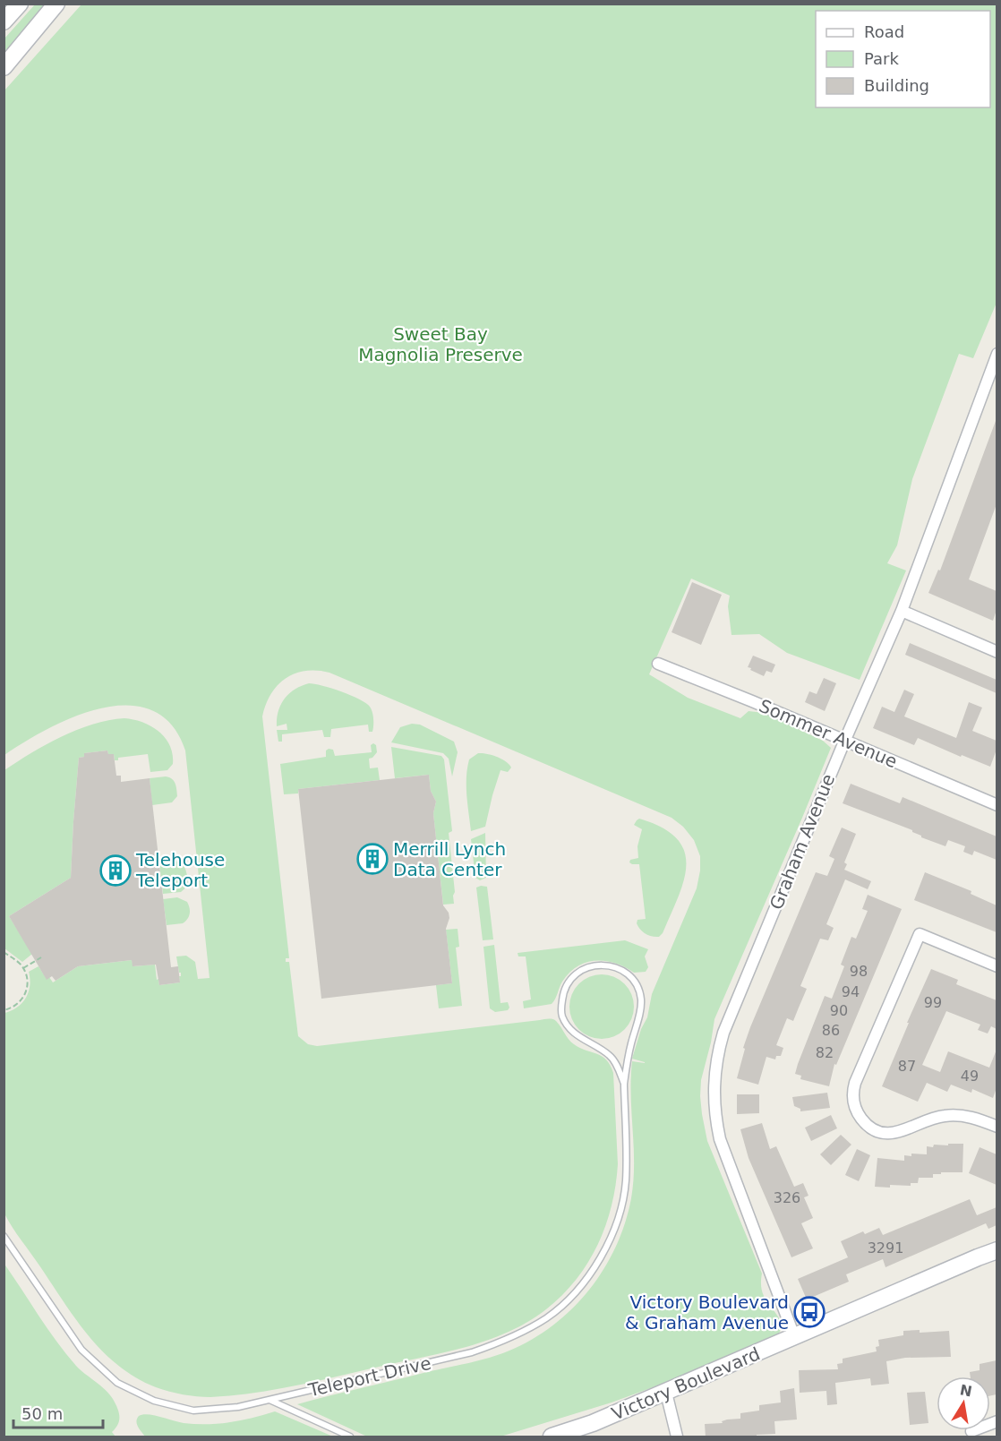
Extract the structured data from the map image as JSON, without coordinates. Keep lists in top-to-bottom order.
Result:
{
  "streets": {
    "main road": ["Victory Boulevard"],
    "street": ["Sommer Avenue", "Graham Avenue"],
    "lane": ["Teleport Drive"]
  },
  "crossings": [
    ["Sommer Avenue", "Graham Avenue"],
    ["Graham Avenue", "Victory Boulevard"]
  ],
  "parks": ["Sweet Bay Magnolia Preserve"],
  "places": {
    "building": ["Merrill Lynch Data Center", "Telehouse Teleport"],
    "bus stop": ["Victory Boulevard & Graham Avenue"]
  },
  "house_numbers": [
    "98",
    "94",
    "99",
    "90",
    "86",
    "82",
    "87",
    "49",
    "326",
    "3291"
  ],
  "legend": ["Road", "Park", "Building"],
  "scale_bar": "50 m",
  "north": "top"
}
